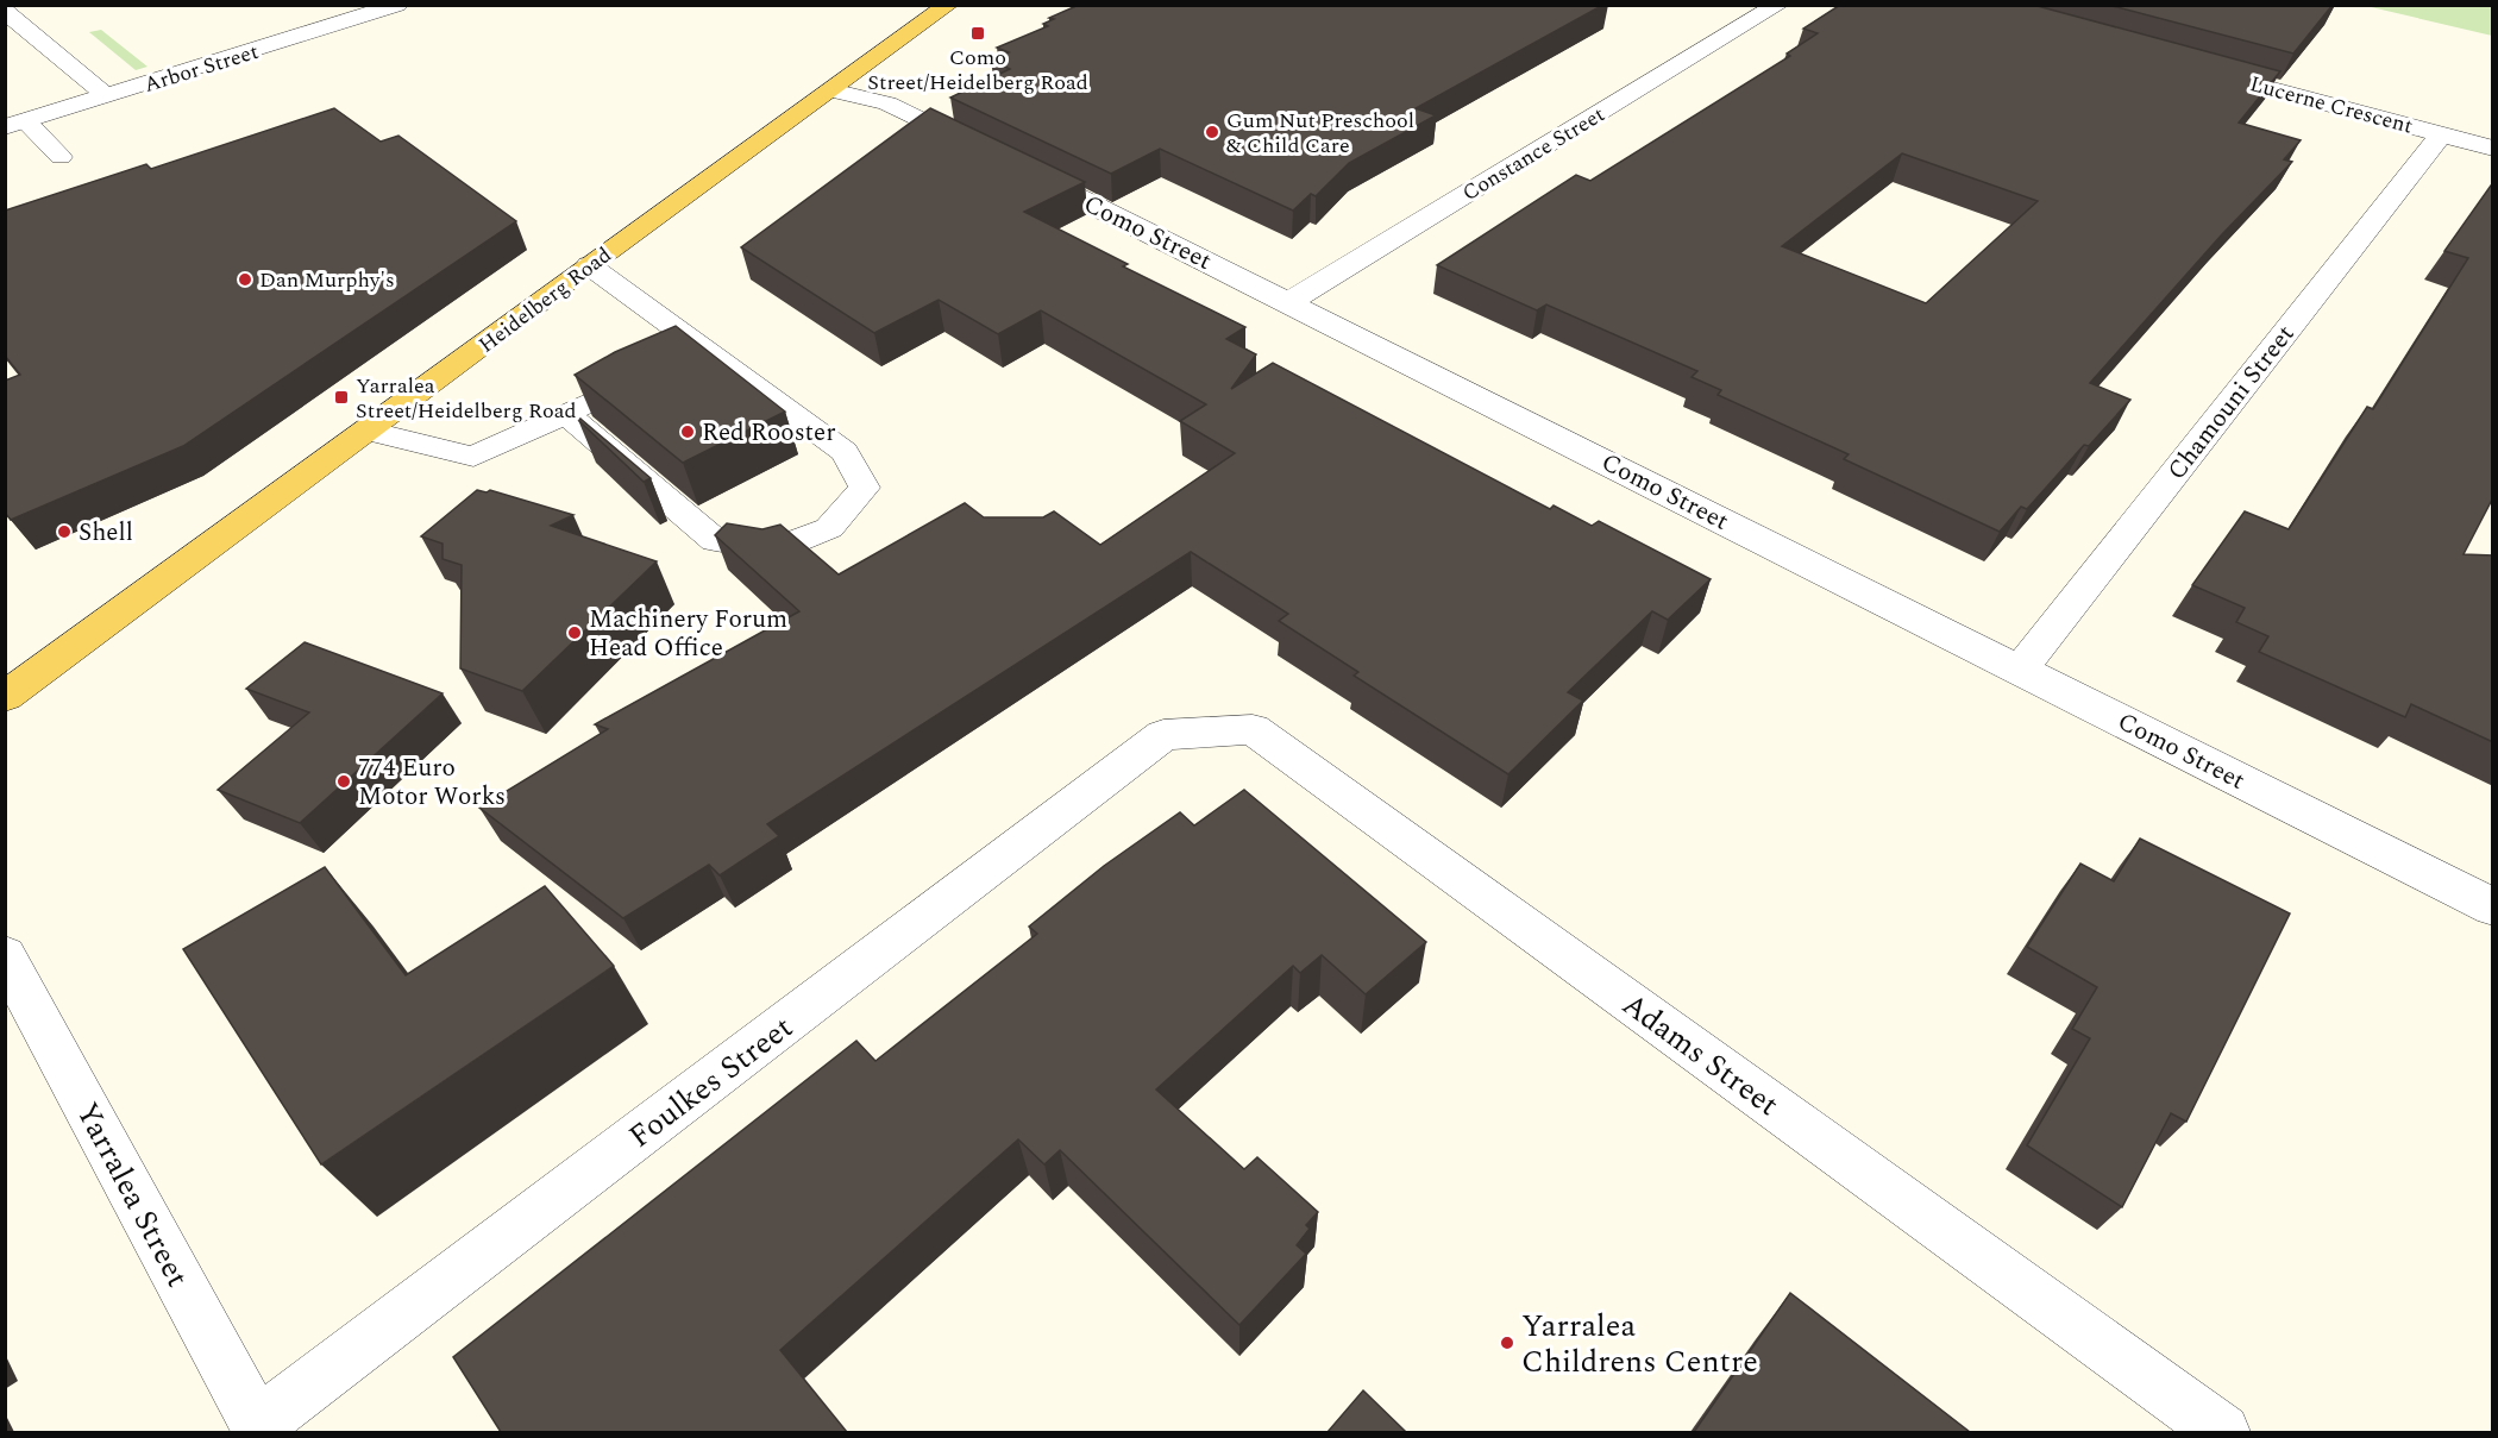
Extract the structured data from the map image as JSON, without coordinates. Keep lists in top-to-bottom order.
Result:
{
  "streets": {
    "main road": ["Heidelberg Road"],
    "street": [
      "Arbor Street",
      "Lucerne Crescent",
      "Constance Street",
      "Como Street",
      "Chamouni Street",
      "Adams Street",
      "Foulkes Street",
      "Yarralea Street"
    ]
  },
  "crossings": [
    ["Lucerne Crescent", "Chamouni Street"],
    ["Constance Street", "Como Street"],
    ["Como Street", "Heidelberg Road"],
    ["Como Street", "Chamouni Street"],
    ["Adams Street", "Foulkes Street"],
    ["Foulkes Street", "Yarralea Street"]
  ],
  "places": {
    "transit": ["Como Street/Heidelberg Road", "Yarralea Street/Heidelberg Road"],
    "other": [
      "Gum Nut Preschool & Child Care",
      "Dan Murphy's",
      "Red Rooster",
      "Shell",
      "Machinery Forum Head Office",
      "774 Euro Motor Works",
      "Yarralea Childrens Centre"
    ]
  }
}
